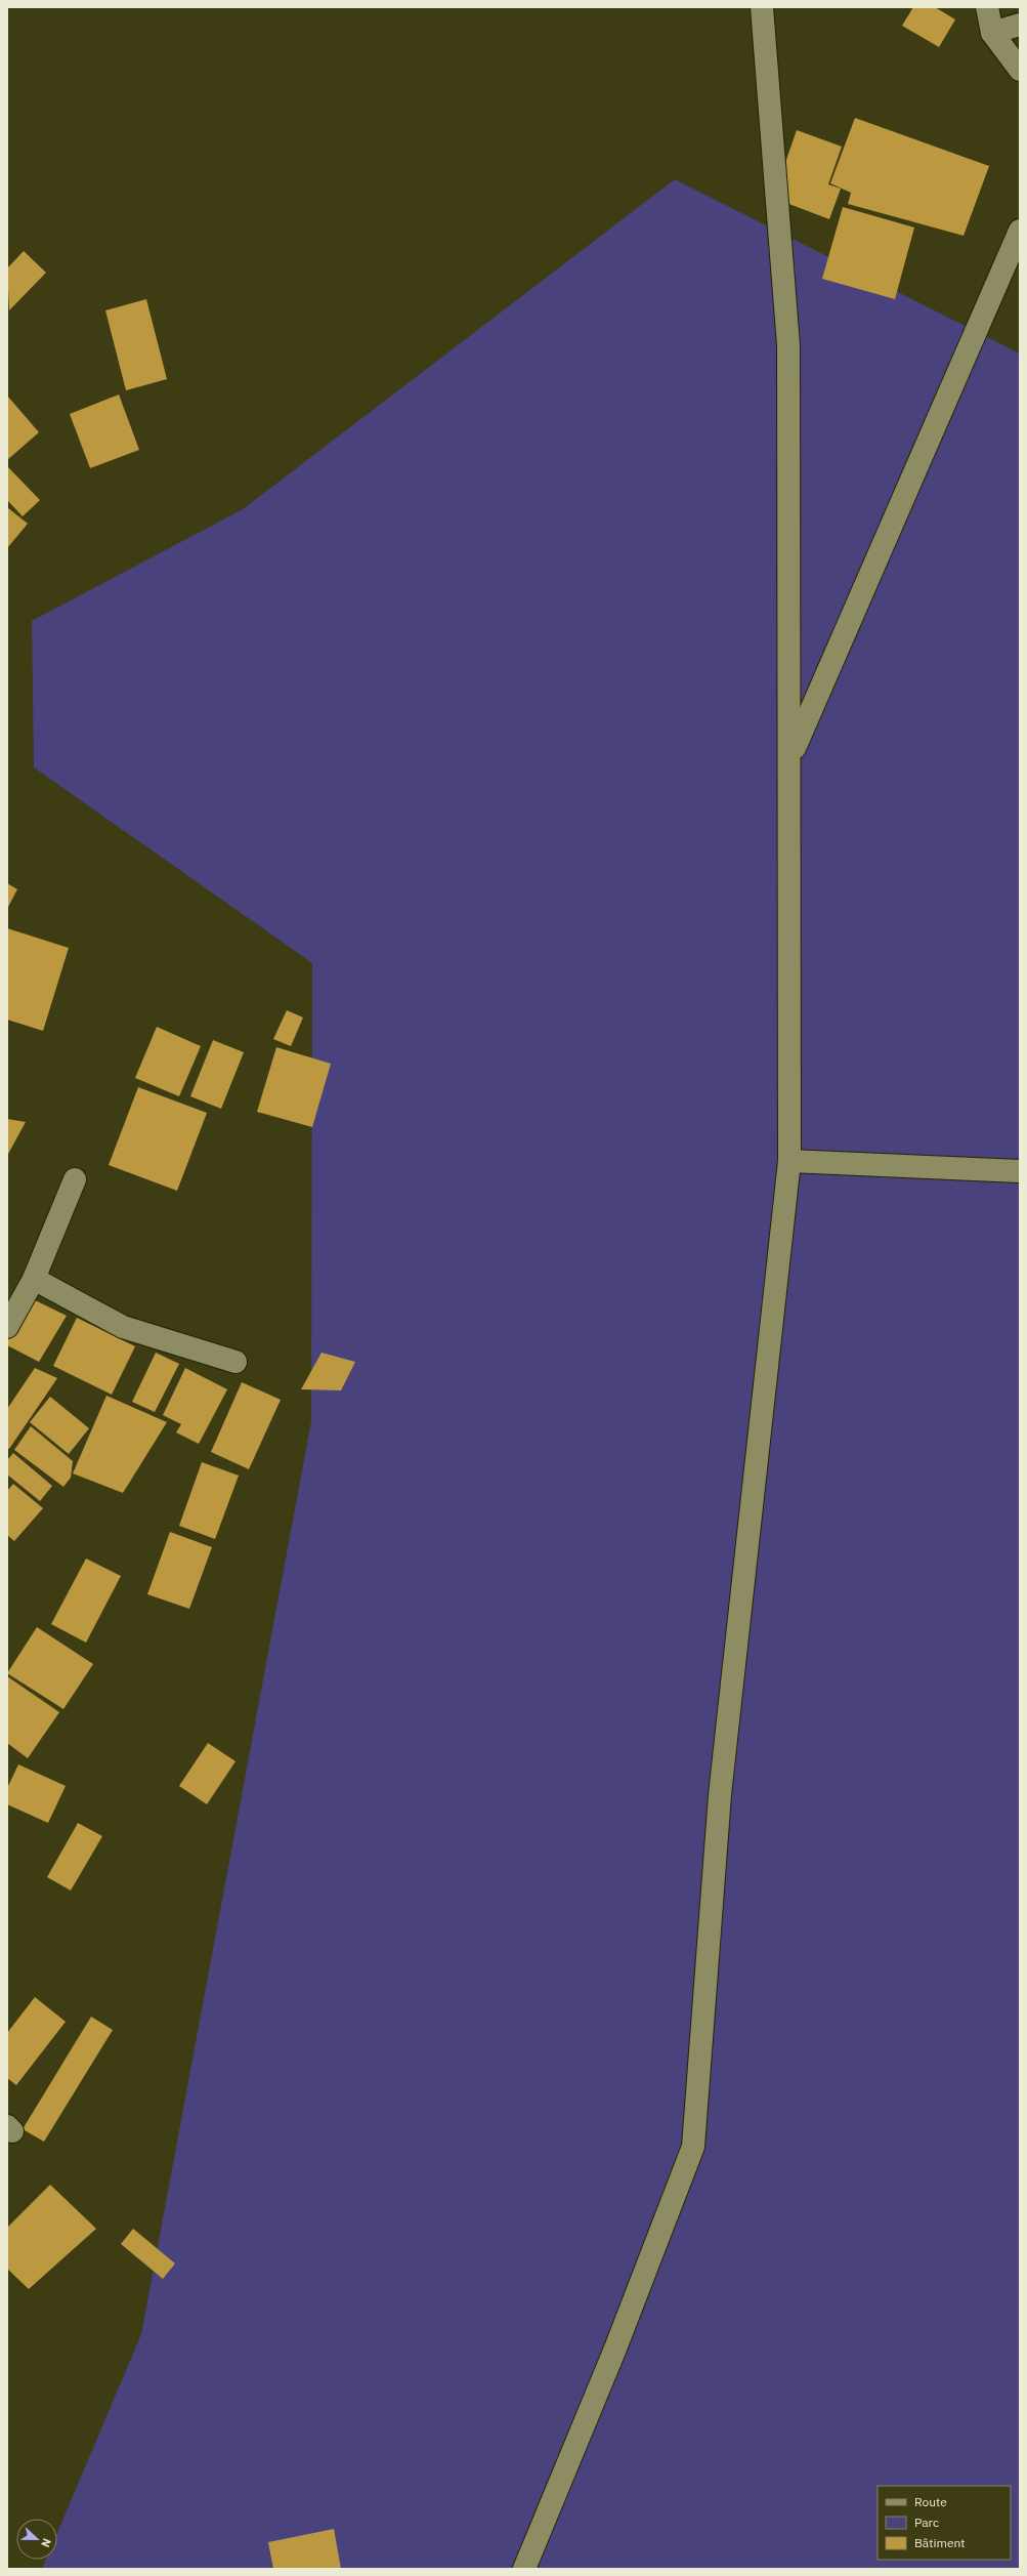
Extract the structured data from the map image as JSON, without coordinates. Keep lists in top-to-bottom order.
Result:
{
  "legend": ["Route", "Parc", "Bâtiment"],
  "north": "right"
}
